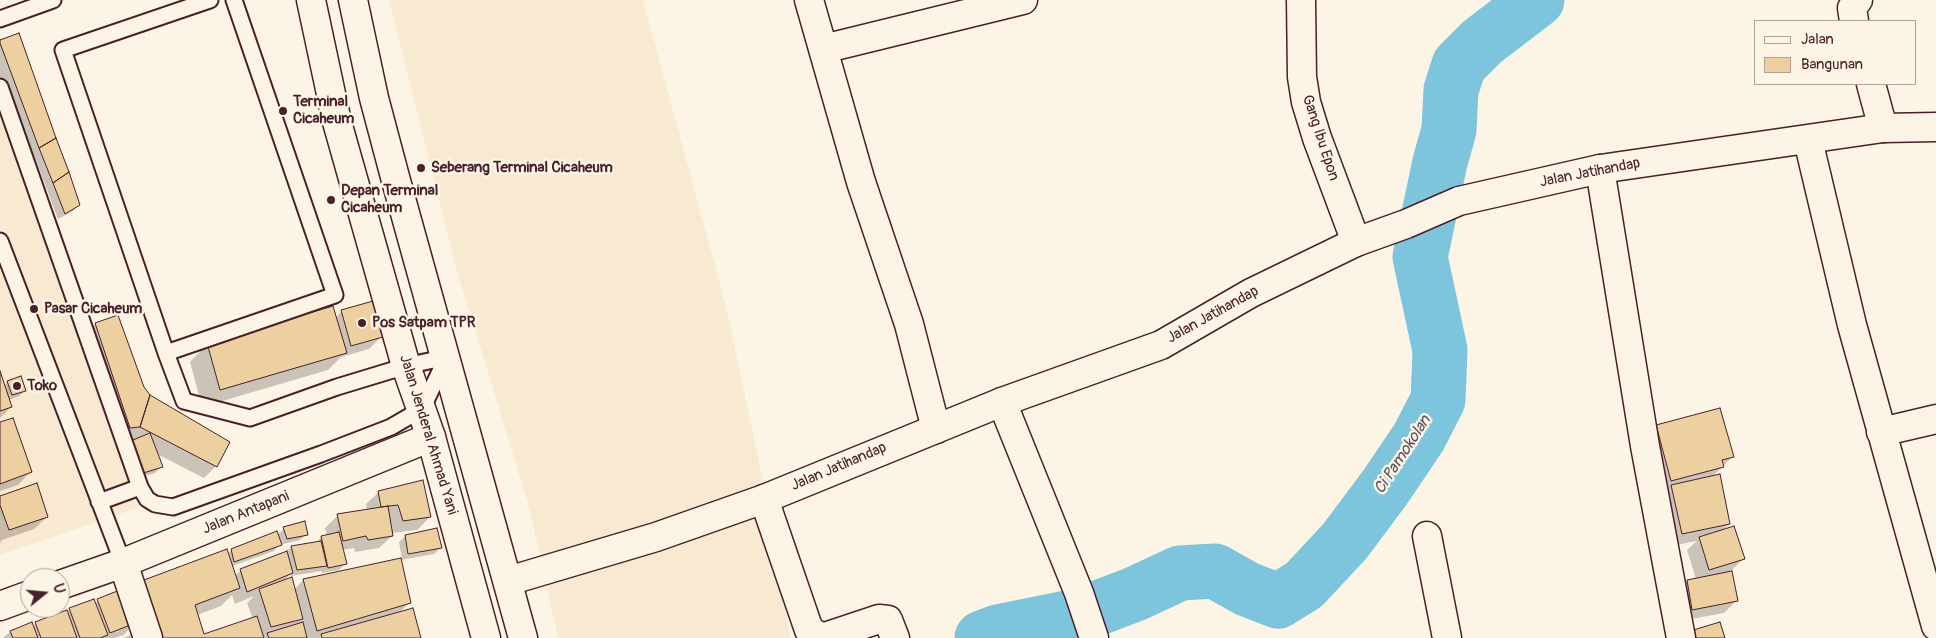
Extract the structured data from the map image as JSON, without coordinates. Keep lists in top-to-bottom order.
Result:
{
  "streets": {
    "main road": [
      "Gang Ibu Epon",
      "Jalan Jatihandap",
      "Jalan Jenderal Ahmad Yani",
      "Jalan Antapani"
    ]
  },
  "crossings": [
    ["Gang Ibu Epon", "Jalan Jatihandap"],
    ["Jalan Jenderal Ahmad Yani", "Jalan Antapani"]
  ],
  "water": ["Ci Pamokolan"],
  "places": [
    "Terminal Cicaheum",
    "Seberang Terminal Cicaheum",
    "Depan Terminal Cicaheum",
    "Pasar Cicaheum",
    "Pos Satpam TPR",
    "Toko"
  ],
  "legend": ["Jalan", "Bangunan"],
  "north": "right"
}
